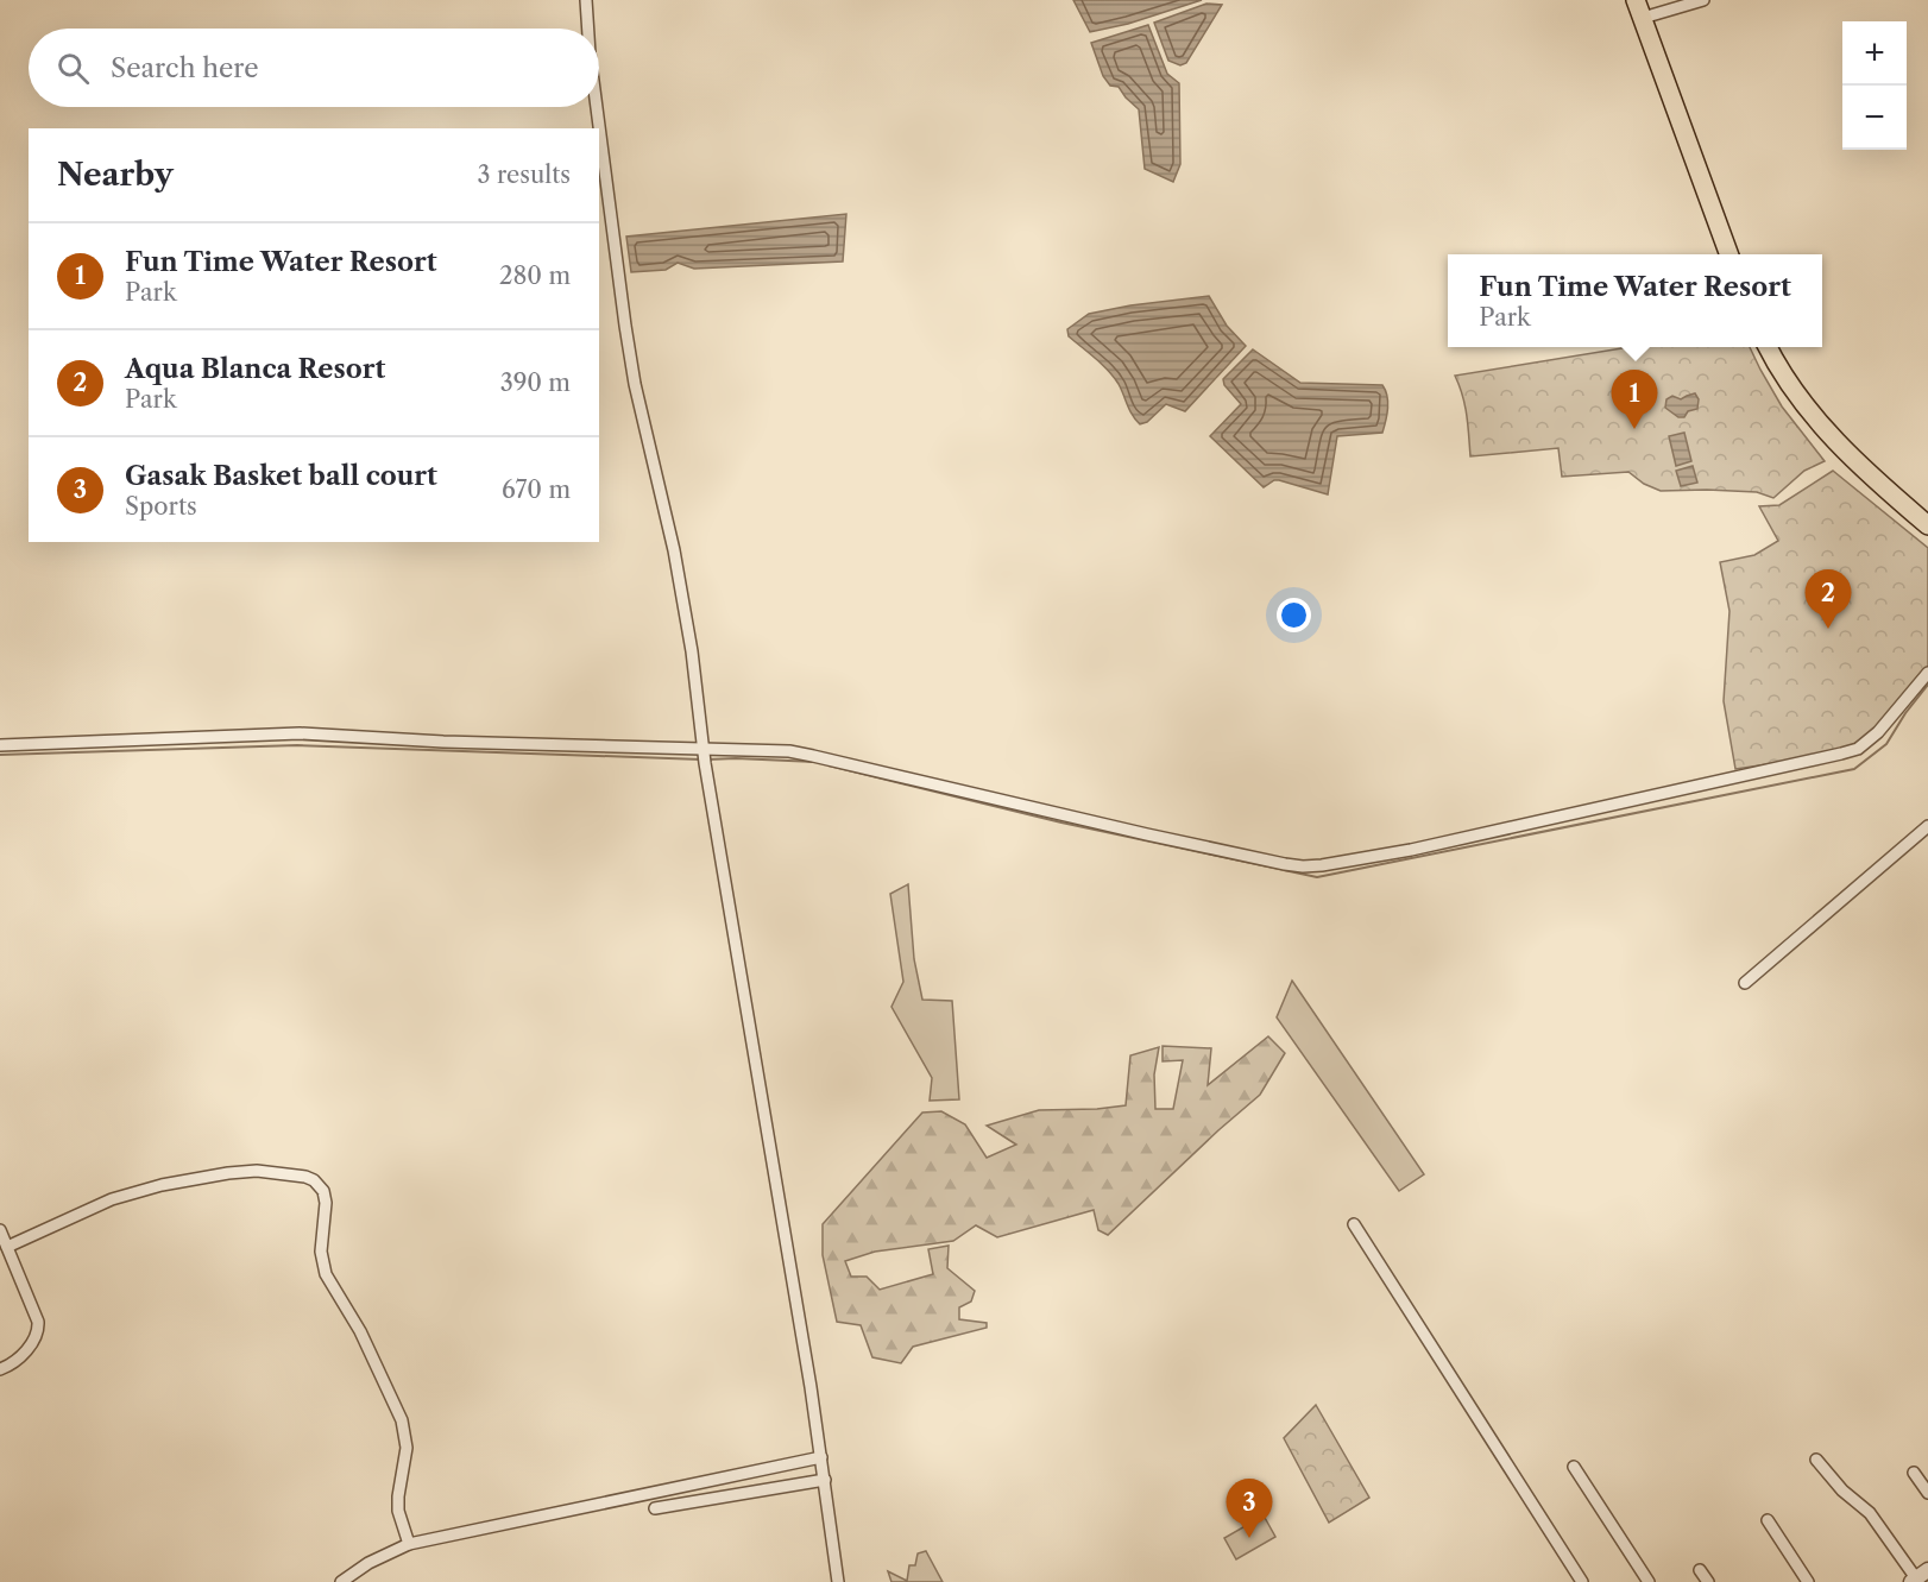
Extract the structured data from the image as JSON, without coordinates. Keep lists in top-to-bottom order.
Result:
{
  "page": {
    "map_buttons": ["+", "−"],
    "search": "Search here",
    "heading": ["Nearby", "3 results"],
    "list": [
      {
        "mark": "1",
        "name": "Fun Time Water Resort",
        "note": "Park",
        "value": "280 m"
      },
      {
        "mark": "2",
        "name": "Aqua Blanca Resort",
        "note": "Park",
        "value": "390 m"
      },
      {
        "mark": "3",
        "name": "Gasak Basket ball court",
        "note": "Sports",
        "value": "670 m"
      }
    ],
    "popup": ["Fun Time Water Resort", "Park"],
    "pins": ["1", "2", "3"]
  }
}
